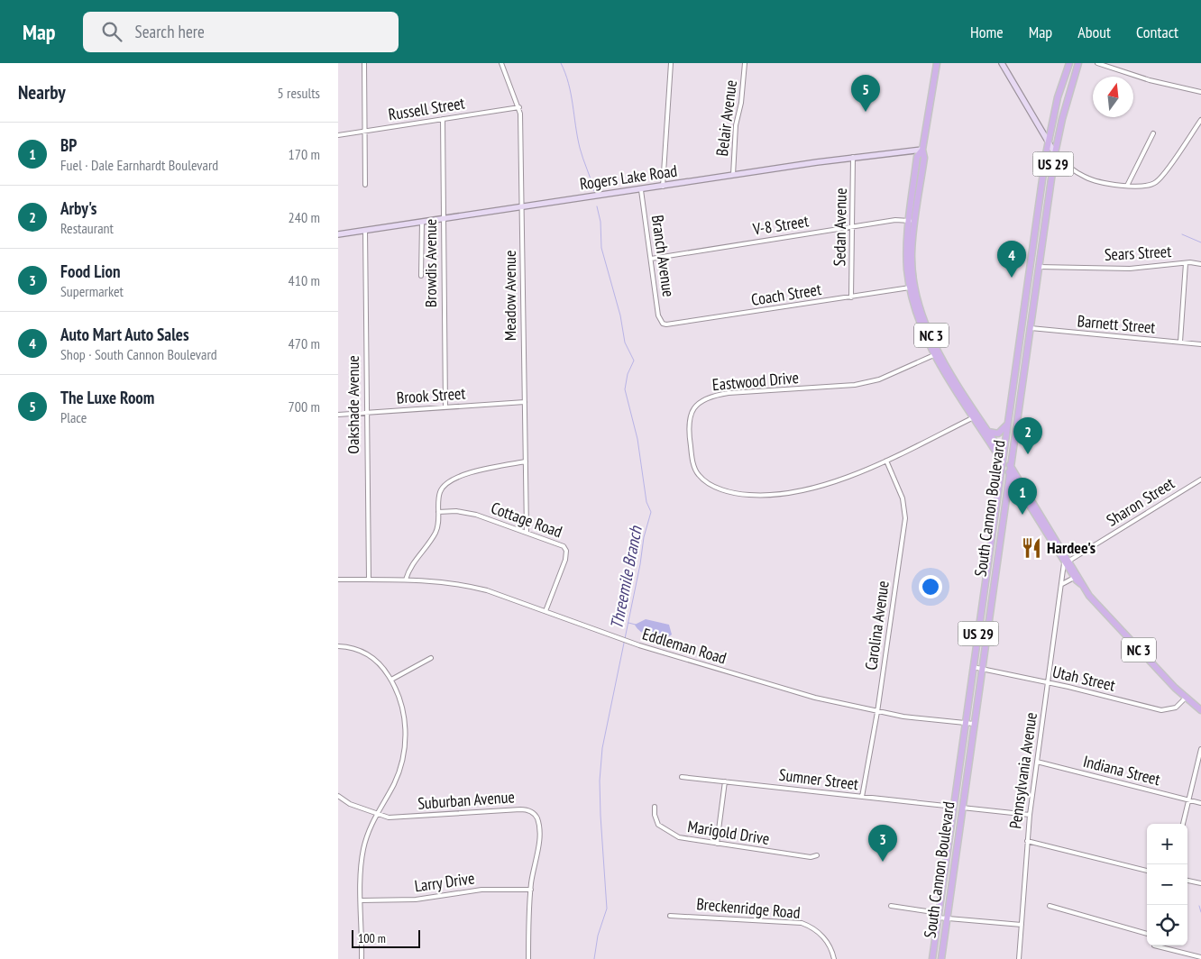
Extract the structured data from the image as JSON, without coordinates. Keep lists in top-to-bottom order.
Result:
{
  "streets": {
    "main road": [
      "US 29",
      "Rogers Lake Road",
      "NC 3",
      "South Cannon Boulevard"
    ],
    "street": [
      "Russell Street",
      "Belair Avenue",
      "V-8 Street",
      "Sedan Avenue",
      "Sears Street",
      "Branch Avenue",
      "Browdis Avenue",
      "Coach Street",
      "Meadow Avenue",
      "Barnett Street",
      "Eastwood Drive",
      "Brook Street",
      "Oakshade Avenue",
      "Sharon Street",
      "Cottage Road",
      "Carolina Avenue",
      "Eddleman Road",
      "Utah Street",
      "Pennsylvania Avenue",
      "Indiana Street",
      "Sumner Street",
      "Suburban Avenue",
      "Marigold Drive",
      "Larry Drive",
      "Breckenridge Road"
    ]
  },
  "crossings": [
    ["Russell Street", "Browdis Avenue"],
    ["Russell Street", "Meadow Avenue"],
    ["Belair Avenue", "Rogers Lake Road"],
    ["US 29", "Barnett Street"],
    ["US 29", "South Cannon Boulevard"],
    ["Rogers Lake Road", "Sedan Avenue"],
    ["Rogers Lake Road", "Branch Avenue"],
    ["Rogers Lake Road", "Browdis Avenue"],
    ["Rogers Lake Road", "Meadow Avenue"],
    ["Rogers Lake Road", "NC 3"],
    ["Rogers Lake Road", "Oakshade Avenue"],
    ["V-8 Street", "Sedan Avenue"],
    ["V-8 Street", "Branch Avenue"],
    ["V-8 Street", "NC 3"],
    ["Sedan Avenue", "Coach Street"],
    ["Sears Street", "Barnett Street"],
    ["Sears Street", "South Cannon Boulevard"],
    ["Branch Avenue", "Coach Street"],
    ["Browdis Avenue", "Brook Street"],
    ["Coach Street", "NC 3"],
    ["Meadow Avenue", "Brook Street"],
    ["Meadow Avenue", "Cottage Road"],
    ["Barnett Street", "South Cannon Boulevard"],
    ["NC 3", "Eastwood Drive"],
    ["NC 3", "Sharon Street"],
    ["NC 3", "South Cannon Boulevard"],
    ["NC 3", "Utah Street"],
    ["NC 3", "Pennsylvania Avenue"],
    ["Eastwood Drive", "Carolina Avenue"],
    ["Brook Street", "Oakshade Avenue"],
    ["Oakshade Avenue", "Eddleman Road"],
    ["Sharon Street", "Pennsylvania Avenue"],
    ["South Cannon Boulevard", "Eddleman Road"],
    ["South Cannon Boulevard", "Utah Street"],
    ["South Cannon Boulevard", "Sumner Street"],
    ["Cottage Road", "Eddleman Road"],
    ["Carolina Avenue", "Eddleman Road"],
    ["Carolina Avenue", "Sumner Street"],
    ["Utah Street", "Pennsylvania Avenue"],
    ["Pennsylvania Avenue", "Indiana Street"],
    ["Suburban Avenue", "Larry Drive"]
  ],
  "water": ["Threemile Branch"],
  "places": {
    "restaurant": ["Hardee's"]
  },
  "scale_bar": "100 m",
  "north": "top",
  "page": {
    "header": "Map",
    "search": "Search here",
    "nav": [
      "Home",
      "Map",
      "About",
      "Contact"
    ],
    "heading": ["Nearby", "5 results"],
    "pins": [
      "5",
      "4",
      "2",
      "1",
      "3"
    ],
    "list": [
      {
        "mark": "1",
        "name": "BP",
        "note": "Fuel · Dale Earnhardt Boulevard",
        "value": "170 m"
      },
      {
        "mark": "2",
        "name": "Arby's",
        "note": "Restaurant",
        "value": "240 m"
      },
      {
        "mark": "3",
        "name": "Food Lion",
        "note": "Supermarket",
        "value": "410 m"
      },
      {
        "mark": "4",
        "name": "Auto Mart Auto Sales",
        "note": "Shop · South Cannon Boulevard",
        "value": "470 m"
      },
      {
        "mark": "5",
        "name": "The Luxe Room",
        "note": "Place",
        "value": "700 m"
      }
    ],
    "map_buttons": ["+", "−"],
    "scale": "100 m"
  }
}
